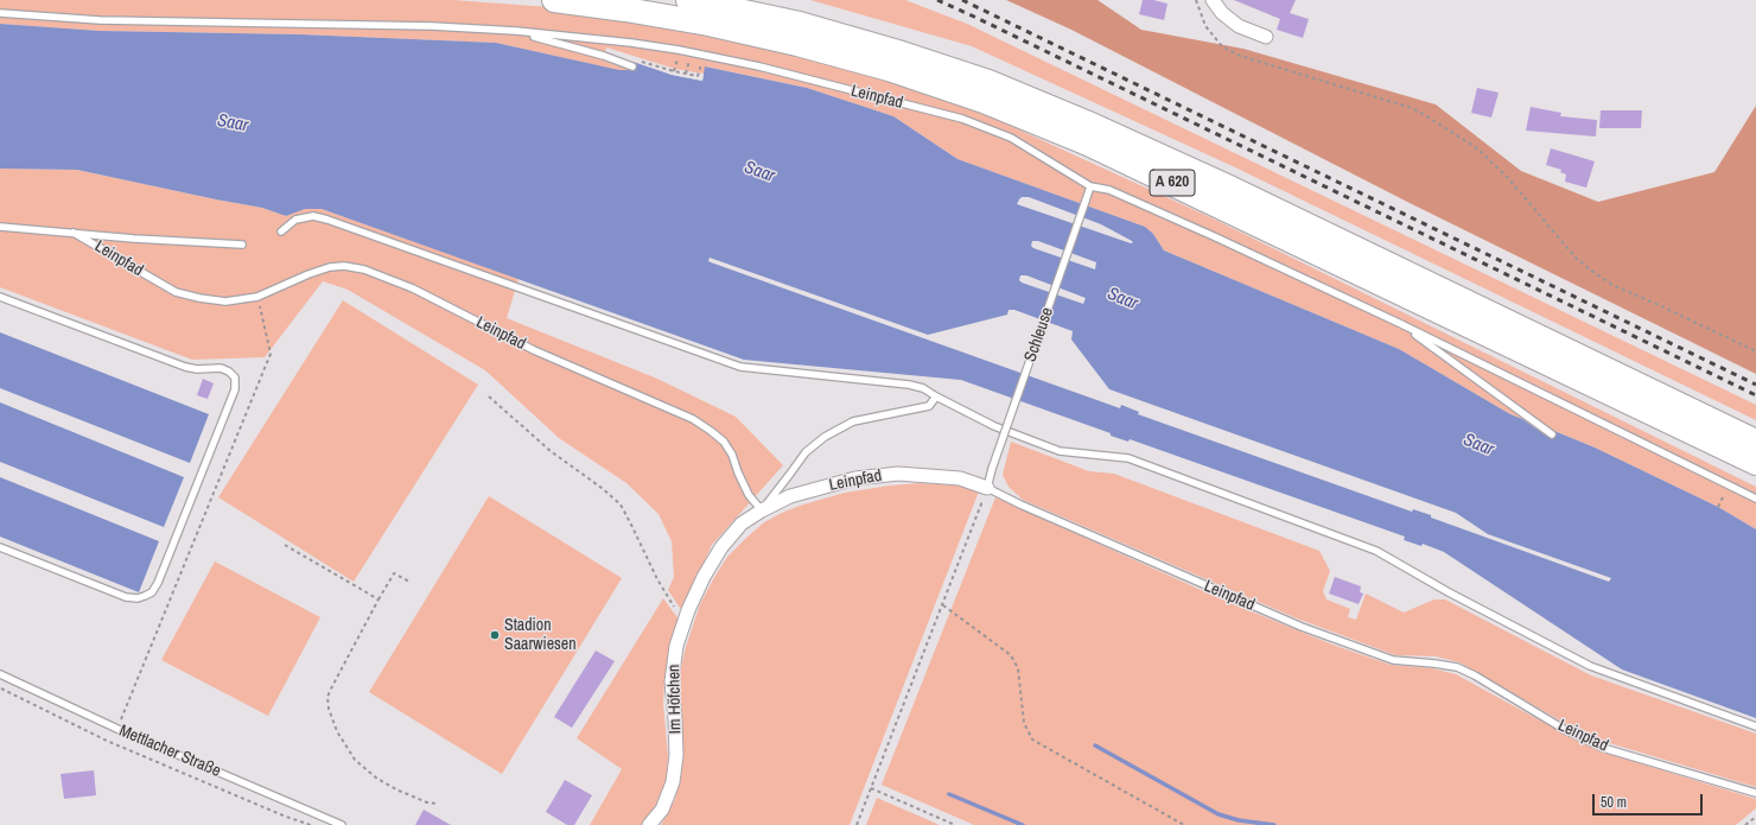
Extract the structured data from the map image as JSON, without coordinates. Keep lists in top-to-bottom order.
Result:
{
  "streets": {
    "highway": ["A 620"],
    "street": ["Leinpfad", "Im Höfchen"],
    "lane": ["Schleuse", "Mettlacher Straße"]
  },
  "crossings": [
    ["Leinpfad", "Schleuse"],
    ["Leinpfad", "Im Höfchen"]
  ],
  "water": ["Saar"],
  "places": ["Stadion Saarwiesen"],
  "scale_bar": "50 m"
}
